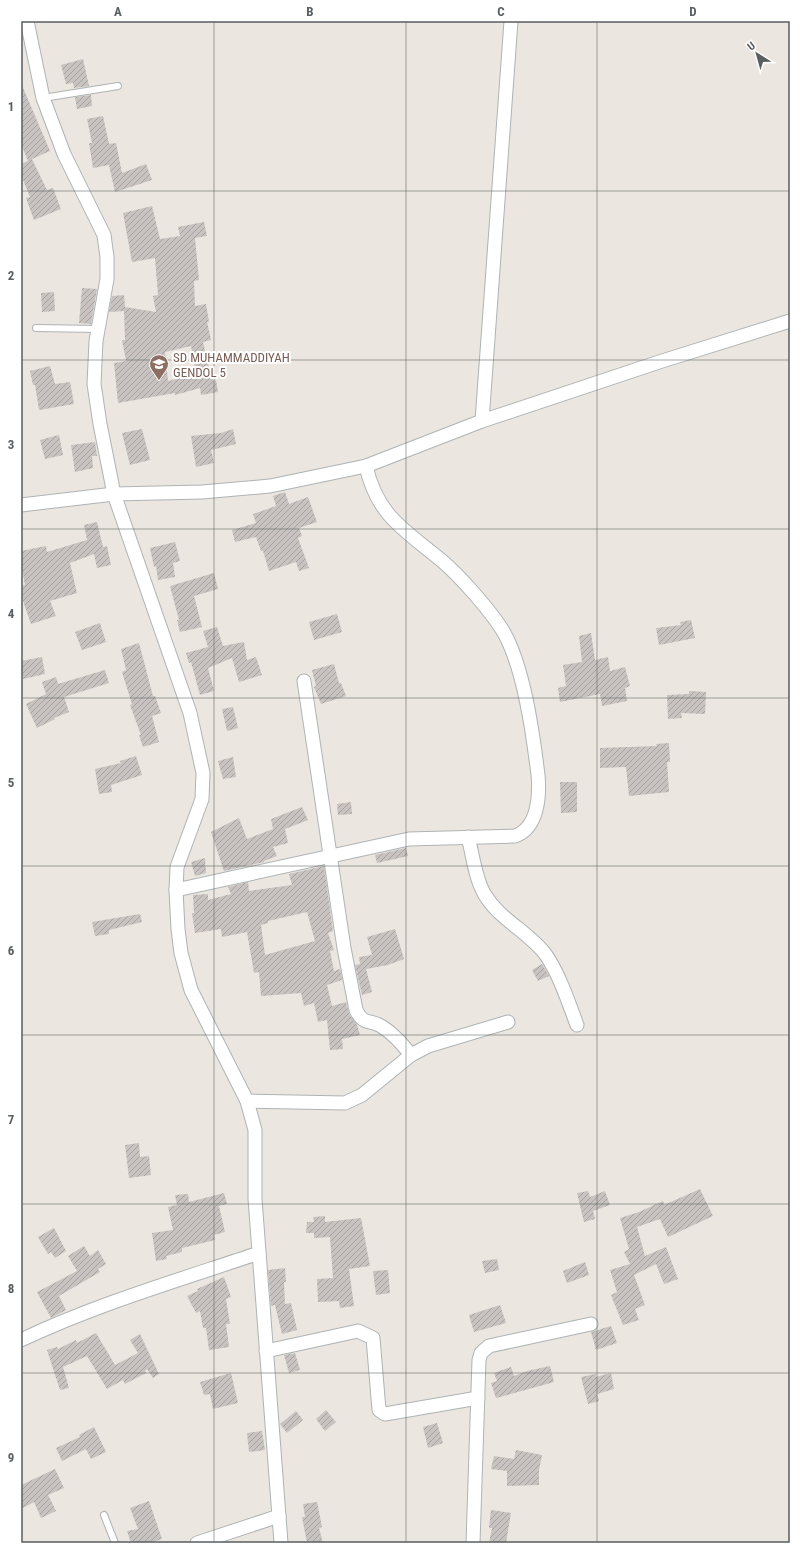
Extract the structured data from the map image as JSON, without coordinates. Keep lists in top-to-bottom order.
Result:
{
  "places": {
    "school or university": ["SD MUHAMMADDIYAH GENDOL 5"]
  },
  "north": "top left",
  "grid": {
    "columns": [
      "A",
      "B",
      "C",
      "D"
    ],
    "rows": [
      "1",
      "2",
      "3",
      "4",
      "5",
      "6",
      "7",
      "8",
      "9"
    ]
  }
}
